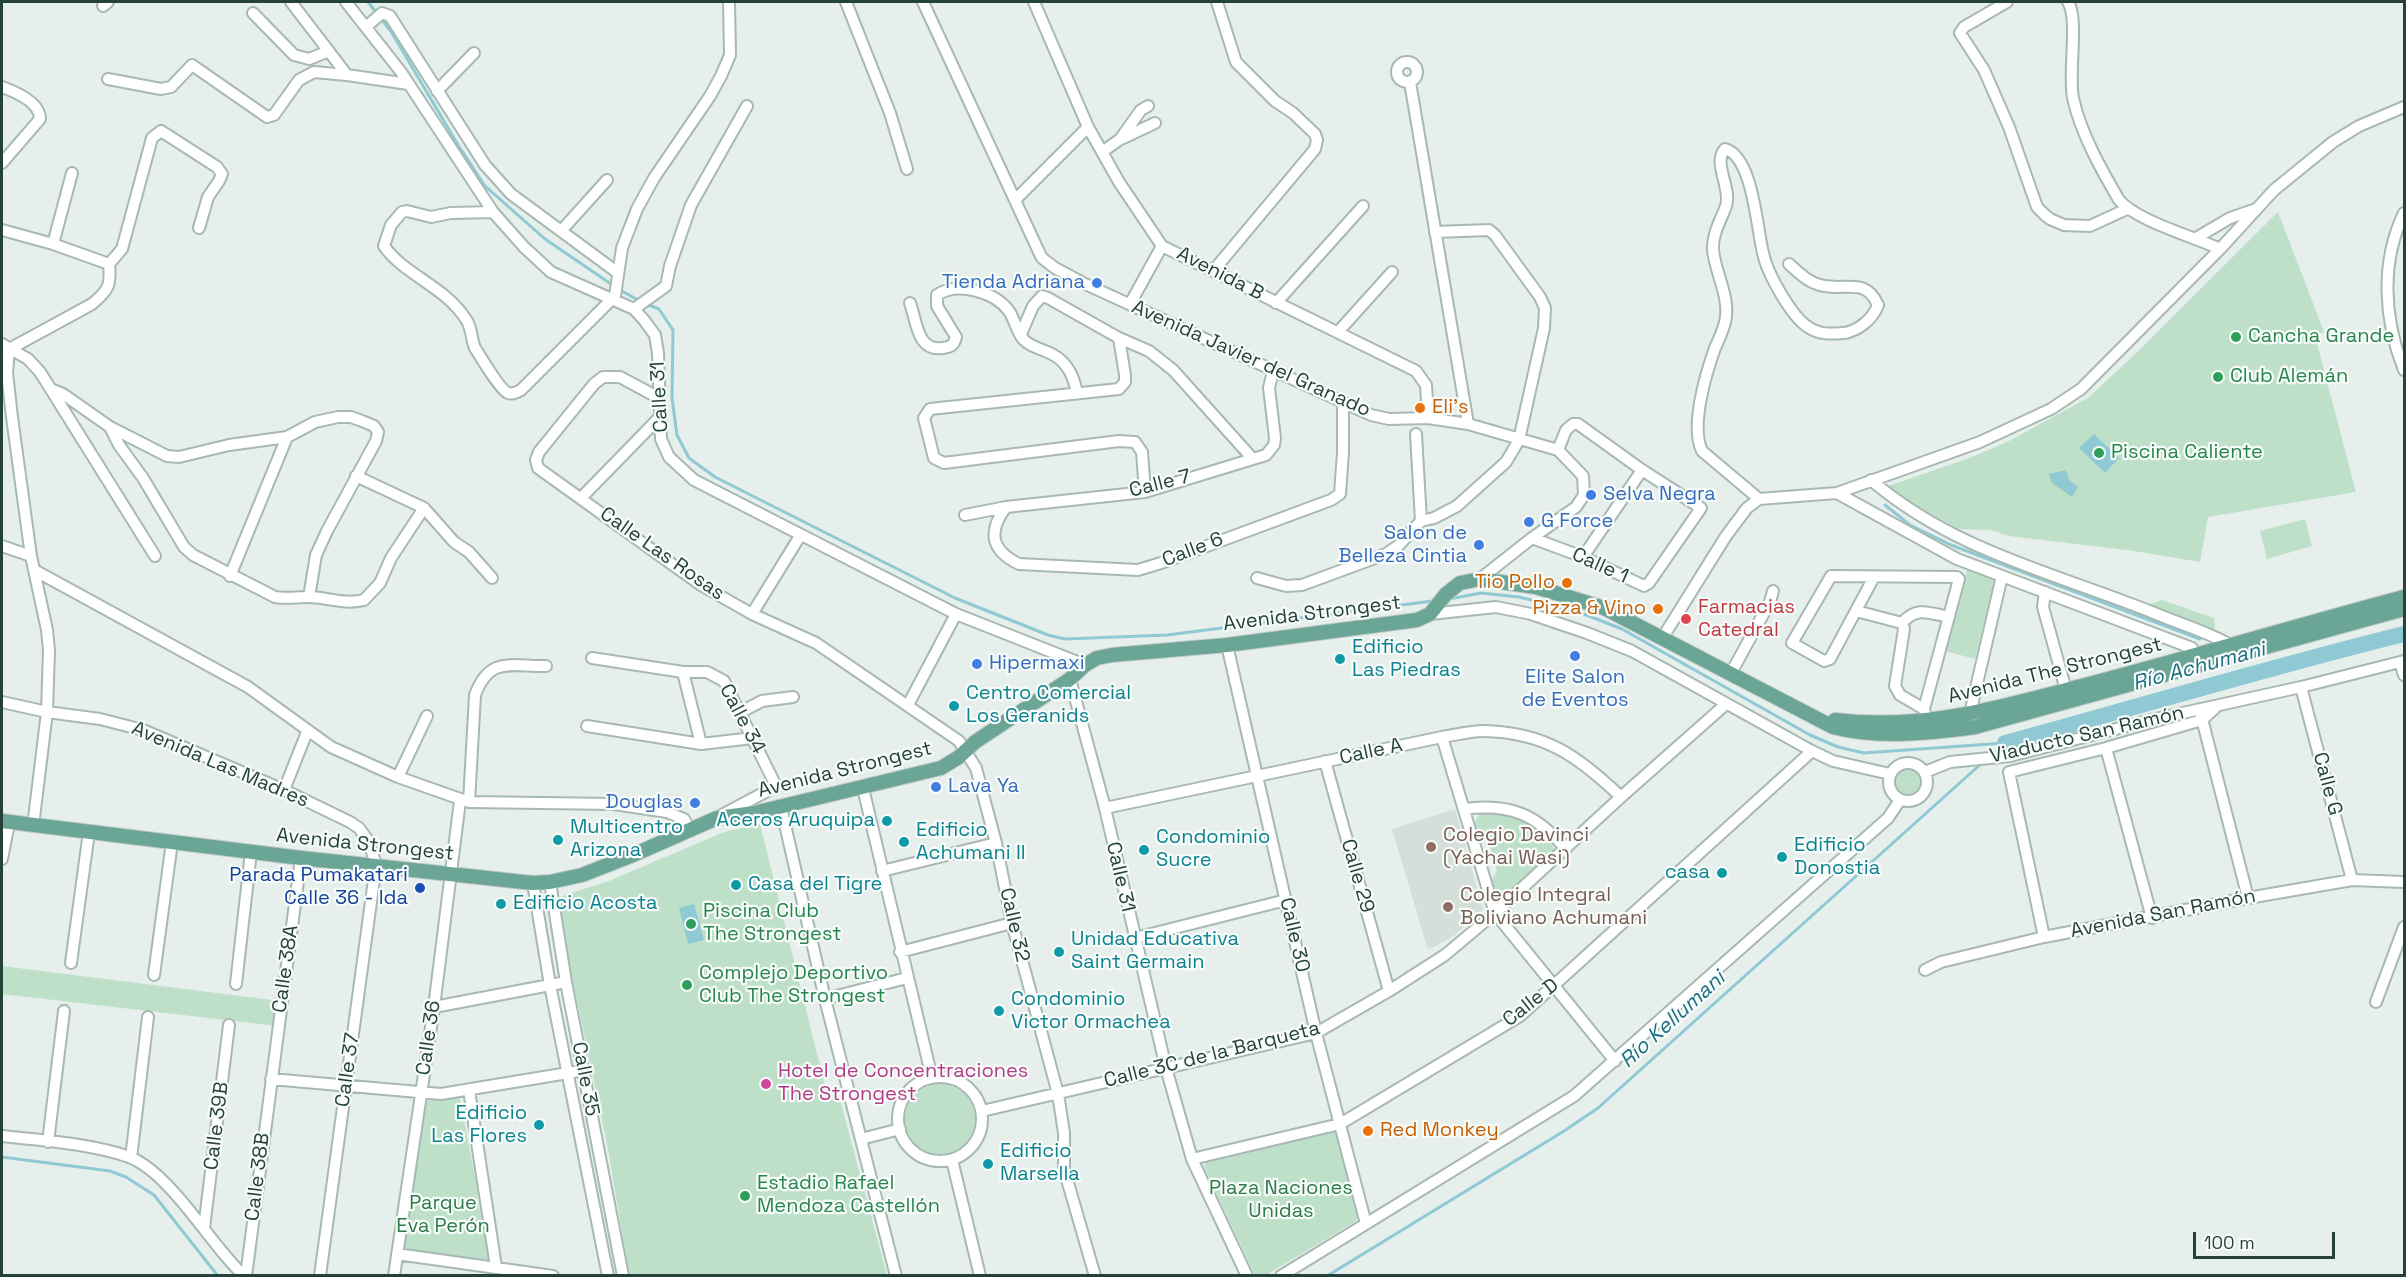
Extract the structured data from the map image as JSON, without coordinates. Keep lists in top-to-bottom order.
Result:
{
  "streets": {
    "main road": ["Avenida Strongest", "Avenida The Strongest"],
    "street": [
      "Avenida B",
      "Avenida Javier del Granado",
      "Calle 31",
      "Calle 7",
      "Calle 6",
      "Calle Las Rosas",
      "Calle 1",
      "Calle 34",
      "Viaducto San Ramón",
      "Calle A",
      "Avenida Las Madres",
      "Calle G",
      "Calle 29",
      "Avenida San Ramón",
      "Calle 32",
      "Calle 30",
      "Calle 38A",
      "Calle D",
      "Calle 36",
      "Calle 3C de la Barqueta",
      "Calle 37",
      "Calle 35",
      "Calle 39B",
      "Calle 38B"
    ]
  },
  "crossings": [
    ["Avenida B", "Avenida Javier del Granado"],
    ["Avenida Javier del Granado", "Calle 7"],
    ["Avenida Javier del Granado", "Calle 6"],
    ["Calle 31", "Calle Las Rosas"],
    ["Calle 31", "Avenida Strongest"],
    ["Calle 31", "Calle A"],
    ["Calle 31", "Calle D"],
    ["Calle 31", "Calle 3C de la Barqueta"],
    ["Calle 7", "Calle 6"],
    ["Calle Las Rosas", "Avenida Strongest"],
    ["Calle Las Rosas", "Calle 32"],
    ["Avenida Strongest", "Avenida The Strongest"],
    ["Avenida Strongest", "Calle 34"],
    ["Avenida Strongest", "Viaducto San Ramón"],
    ["Avenida Strongest", "Avenida Las Madres"],
    ["Avenida Strongest", "Calle 32"],
    ["Avenida Strongest", "Calle 30"],
    ["Avenida Strongest", "Calle 38A"],
    ["Avenida Strongest", "Calle D"],
    ["Avenida Strongest", "Calle 36"],
    ["Avenida Strongest", "Calle 3C de la Barqueta"],
    ["Avenida Strongest", "Calle 37"],
    ["Avenida Strongest", "Calle 35"],
    ["Calle A", "Calle 29"],
    ["Calle A", "Calle 30"],
    ["Calle A", "Calle 3C de la Barqueta"],
    ["Avenida Las Madres", "Calle 37"],
    ["Calle G", "Avenida San Ramón"],
    ["Calle 29", "Calle 3C de la Barqueta"],
    ["Calle 32", "Calle 3C de la Barqueta"],
    ["Calle 30", "Calle D"],
    ["Calle 30", "Calle 3C de la Barqueta"],
    ["Calle 38A", "Calle 38B"]
  ],
  "water": ["Río Achumani", "Río Kellumani"],
  "parks": ["Plaza Naciones Unidas", "Parque Eva Perón"],
  "places": [
    "Tienda Adriana",
    "Cancha Grande",
    "Club Alemán",
    "Eli's",
    "Piscina Caliente",
    "Selva Negra",
    "G Force",
    "Salon de Belleza Cintia",
    "Tio Pollo",
    "Pizza & Vino",
    "Farmacias Catedral",
    "Elite Salon de Eventos",
    "Edificio Las Piedras",
    "Hipermaxi",
    "Centro Comercial Los Geranids",
    "Lava Ya",
    "Douglas",
    "Aceros Aruquipa",
    "Multicentro Arizona",
    "Edificio Achumani II",
    "Colegio Davinci (Yachai Wasi)",
    "Condominio Sucre",
    "Edificio Donostia",
    "casa",
    "Casa del Tigre",
    "Parada Pumakatari Calle 36 - Ida",
    "Edificio Acosta",
    "Colegio Integral Boliviano Achumani",
    "Piscina Club The Strongest",
    "Unidad Educativa Saint Germain",
    "Complejo Deportivo Club The Strongest",
    "Condominio Victor Ormachea",
    "Hotel de Concentraciones The Strongest",
    "Edificio Las Flores",
    "Red Monkey",
    "Edificio Marsella",
    "Estadio Rafael Mendoza Castellón"
  ],
  "scale_bar": "100 m"
}
